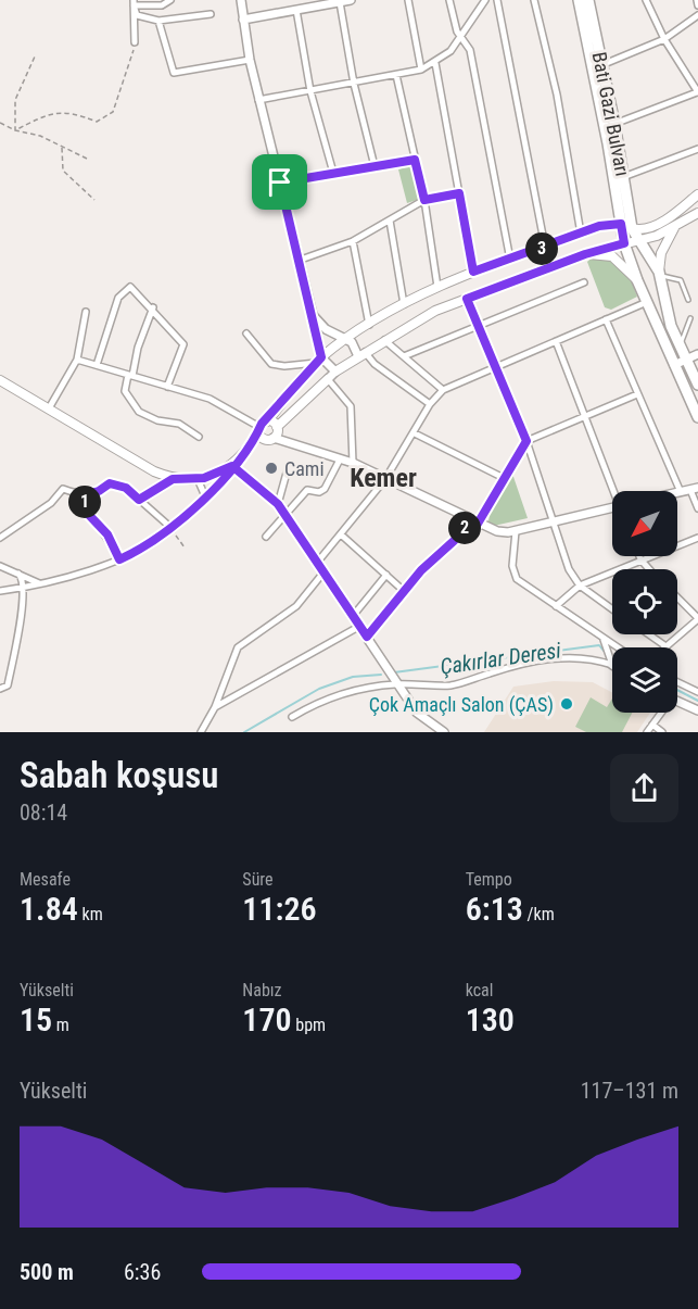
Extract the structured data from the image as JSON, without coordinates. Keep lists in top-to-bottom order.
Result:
{
  "streets": {
    "main road": ["Bati Gazi Bulvarı"]
  },
  "districts": ["Kemer"],
  "water": ["Çakırlar Deresi"],
  "places": ["Cami", "Çok Amaçlı Salon (ÇAS)"],
  "north": "bottom left",
  "page": {
    "pins": ["3", "1", "2"],
    "heading": ["Sabah koşusu", "08:14"],
    "stats": [
      ["Mesafe", "1.84 km"],
      ["Süre", "11:26"],
      ["Tempo", "6:13 /km"],
      ["Yükselti", "15 m"],
      ["Nabız", "170 bpm"],
      ["kcal", "130"]
    ],
    "chart": ["Yükselti", "117–131 m"],
    "list": [
      {
        "name": "500 m",
        "note": "6:36"
      }
    ]
  }
}
